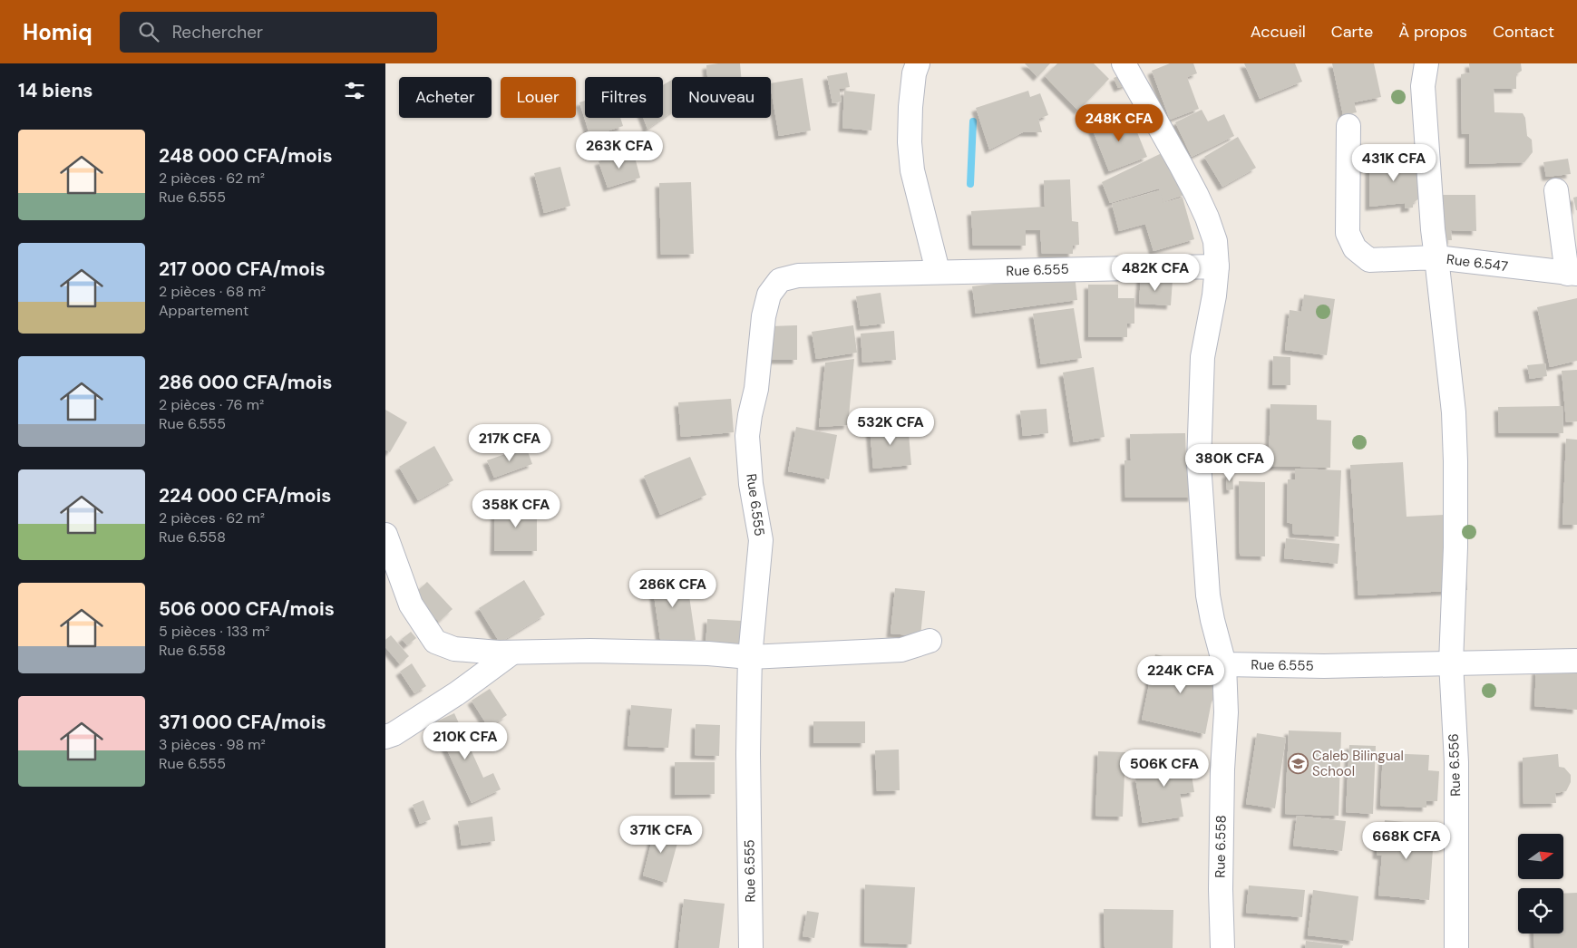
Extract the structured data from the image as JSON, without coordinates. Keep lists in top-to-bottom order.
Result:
{
  "streets": {
    "street": [
      "Rue 6.547",
      "Rue 6.555",
      "Rue 6.556",
      "Rue 6.558"
    ]
  },
  "crossings": [
    ["Rue 6.547", "Rue 6.556"],
    ["Rue 6.555", "Rue 6.556"],
    ["Rue 6.555", "Rue 6.558"]
  ],
  "places": {
    "school or university": ["Caleb Bilingual School"]
  },
  "north": "right",
  "page": {
    "header": "Homiq",
    "search": "Rechercher",
    "nav": [
      "Accueil",
      "Carte",
      "À propos",
      "Contact"
    ],
    "heading": "14 biens",
    "chip": [
      "Acheter",
      "Louer",
      "Filtres",
      "Nouveau"
    ],
    "price": [
      "248K CFA",
      "263K CFA",
      "431K CFA",
      "482K CFA",
      "532K CFA",
      "217K CFA",
      "380K CFA",
      "358K CFA",
      "286K CFA",
      "224K CFA",
      "210K CFA",
      "506K CFA",
      "371K CFA",
      "668K CFA"
    ],
    "list": [
      {
        "name": "248 000 CFA/mois",
        "note": "2 pièces · 62 m² · Rue 6.555"
      },
      {
        "name": "217 000 CFA/mois",
        "note": "2 pièces · 68 m² · Appartement"
      },
      {
        "name": "286 000 CFA/mois",
        "note": "2 pièces · 76 m² · Rue 6.555"
      },
      {
        "name": "224 000 CFA/mois",
        "note": "2 pièces · 62 m² · Rue 6.558"
      },
      {
        "name": "506 000 CFA/mois",
        "note": "5 pièces · 133 m² · Rue 6.558"
      },
      {
        "name": "371 000 CFA/mois",
        "note": "3 pièces · 98 m² · Rue 6.555"
      }
    ]
  }
}
